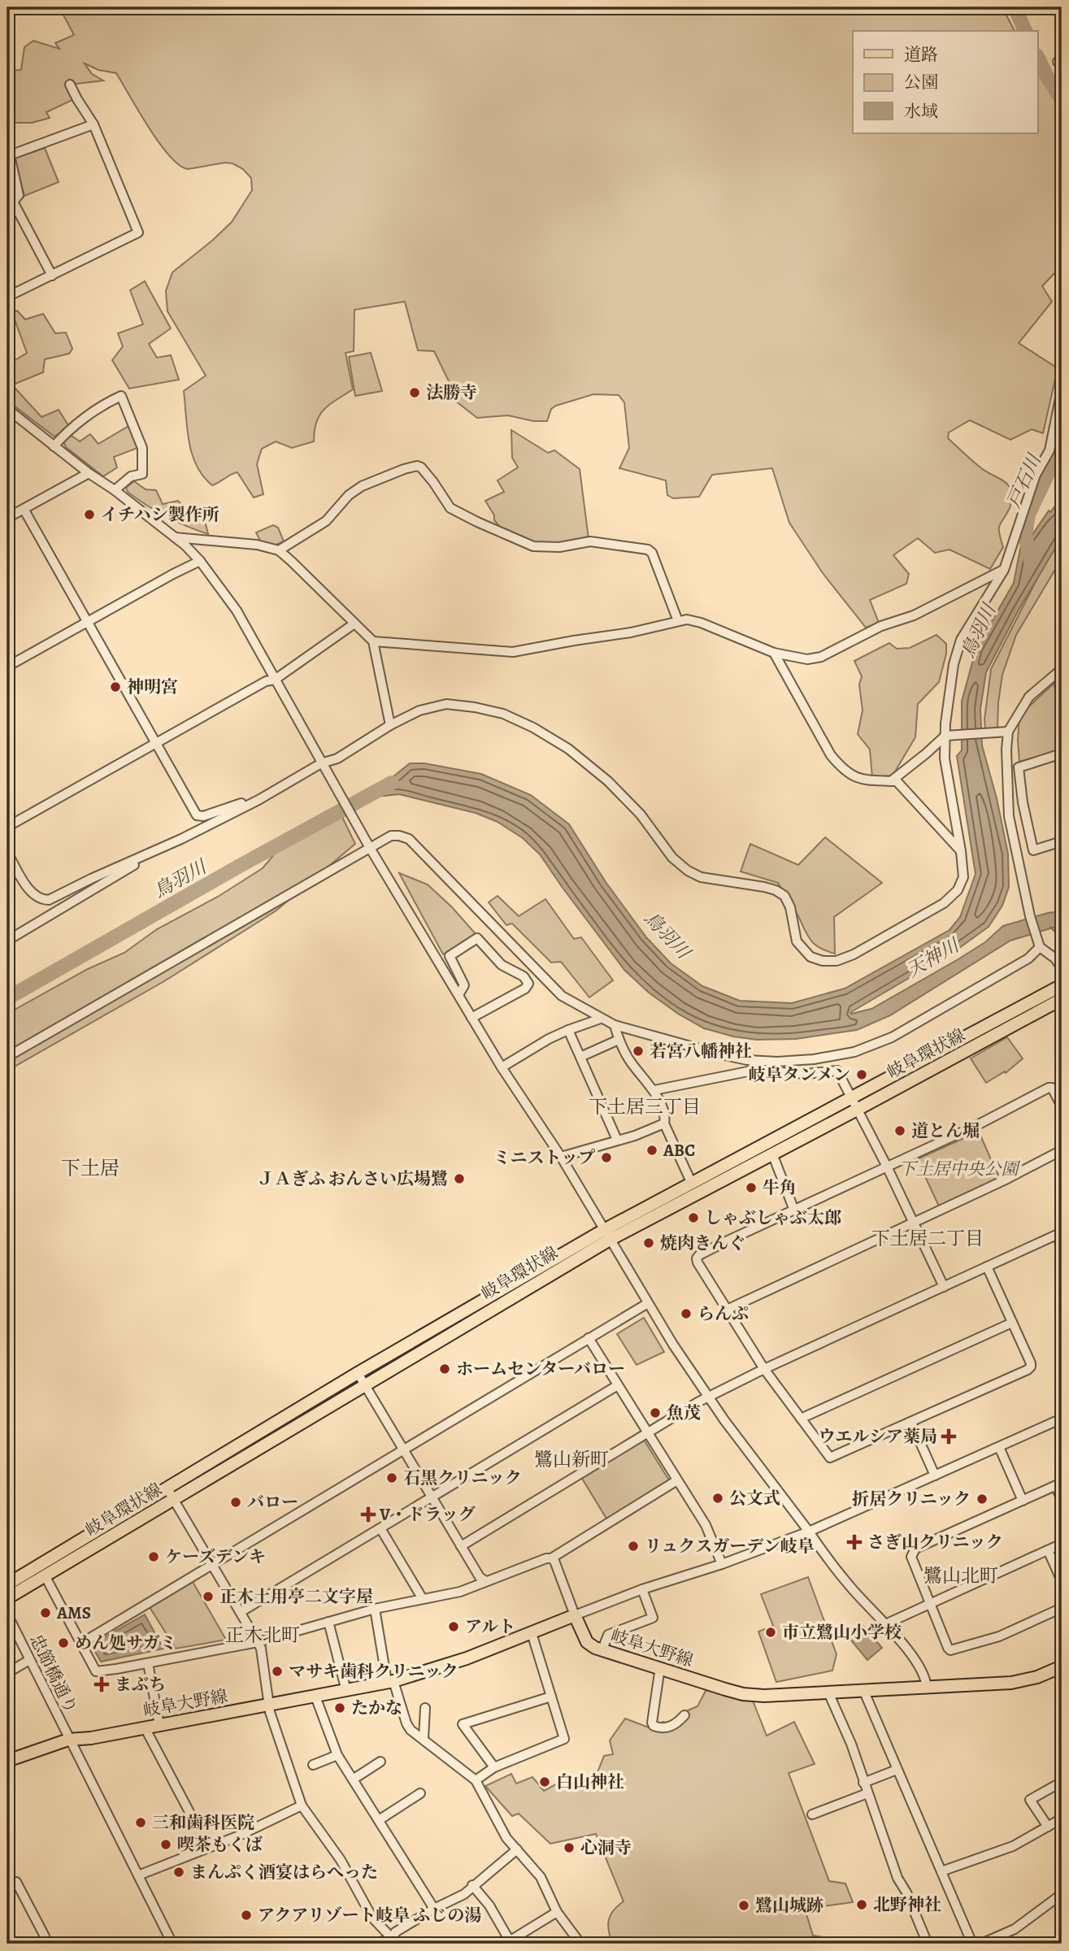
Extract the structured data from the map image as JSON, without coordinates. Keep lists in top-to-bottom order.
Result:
{
  "streets": {
    "main road": ["岐阜環状線", "岐阜大野線"],
    "street": ["忠節橋通り"]
  },
  "crossings": [
    ["岐阜大野線", "忠節橋通り"]
  ],
  "districts": [
    "下土居三丁目",
    "下土居",
    "下土居二丁目",
    "鷺山新町",
    "鷺山北町",
    "正木北町"
  ],
  "water": ["戸石川", "鳥羽川", "天神川"],
  "parks": ["下土居中央公園"],
  "places": {
    "other": [
      "法勝寺",
      "イチハシ製作所",
      "神明宮",
      "若宮八幡神社",
      "岐阜タンメン",
      "道とん堀",
      "ABC",
      "ミニストップ",
      "ＪＡぎふ おんさい広場鷺",
      "牛角",
      "しゃぶしゃぶ太郎",
      "焼肉きんぐ",
      "らんぷ",
      "ホームセンターバロー",
      "魚茂",
      "石黒クリニック",
      "公文式",
      "折居クリニック",
      "バロー",
      "リュクスガーデン岐阜",
      "ケーズデンキ",
      "正木土用亭二文字屋",
      "AMS",
      "アルト",
      "市立鷺山小学校",
      "めん処サガミ",
      "マサキ歯科クリニック",
      "たかな",
      "白山神社",
      "三和歯科医院",
      "喫茶もくば",
      "心洞寺",
      "まんぷく酒宴はらへった",
      "北野神社",
      "鷺山城跡",
      "アクアリゾート岐阜 ふじの湯"
    ],
    "health": [
      "ウエルシア薬局",
      "V・ドラッグ",
      "さぎ山クリニック",
      "まぶち"
    ]
  },
  "legend": ["道路", "公園", "水域"]
}
